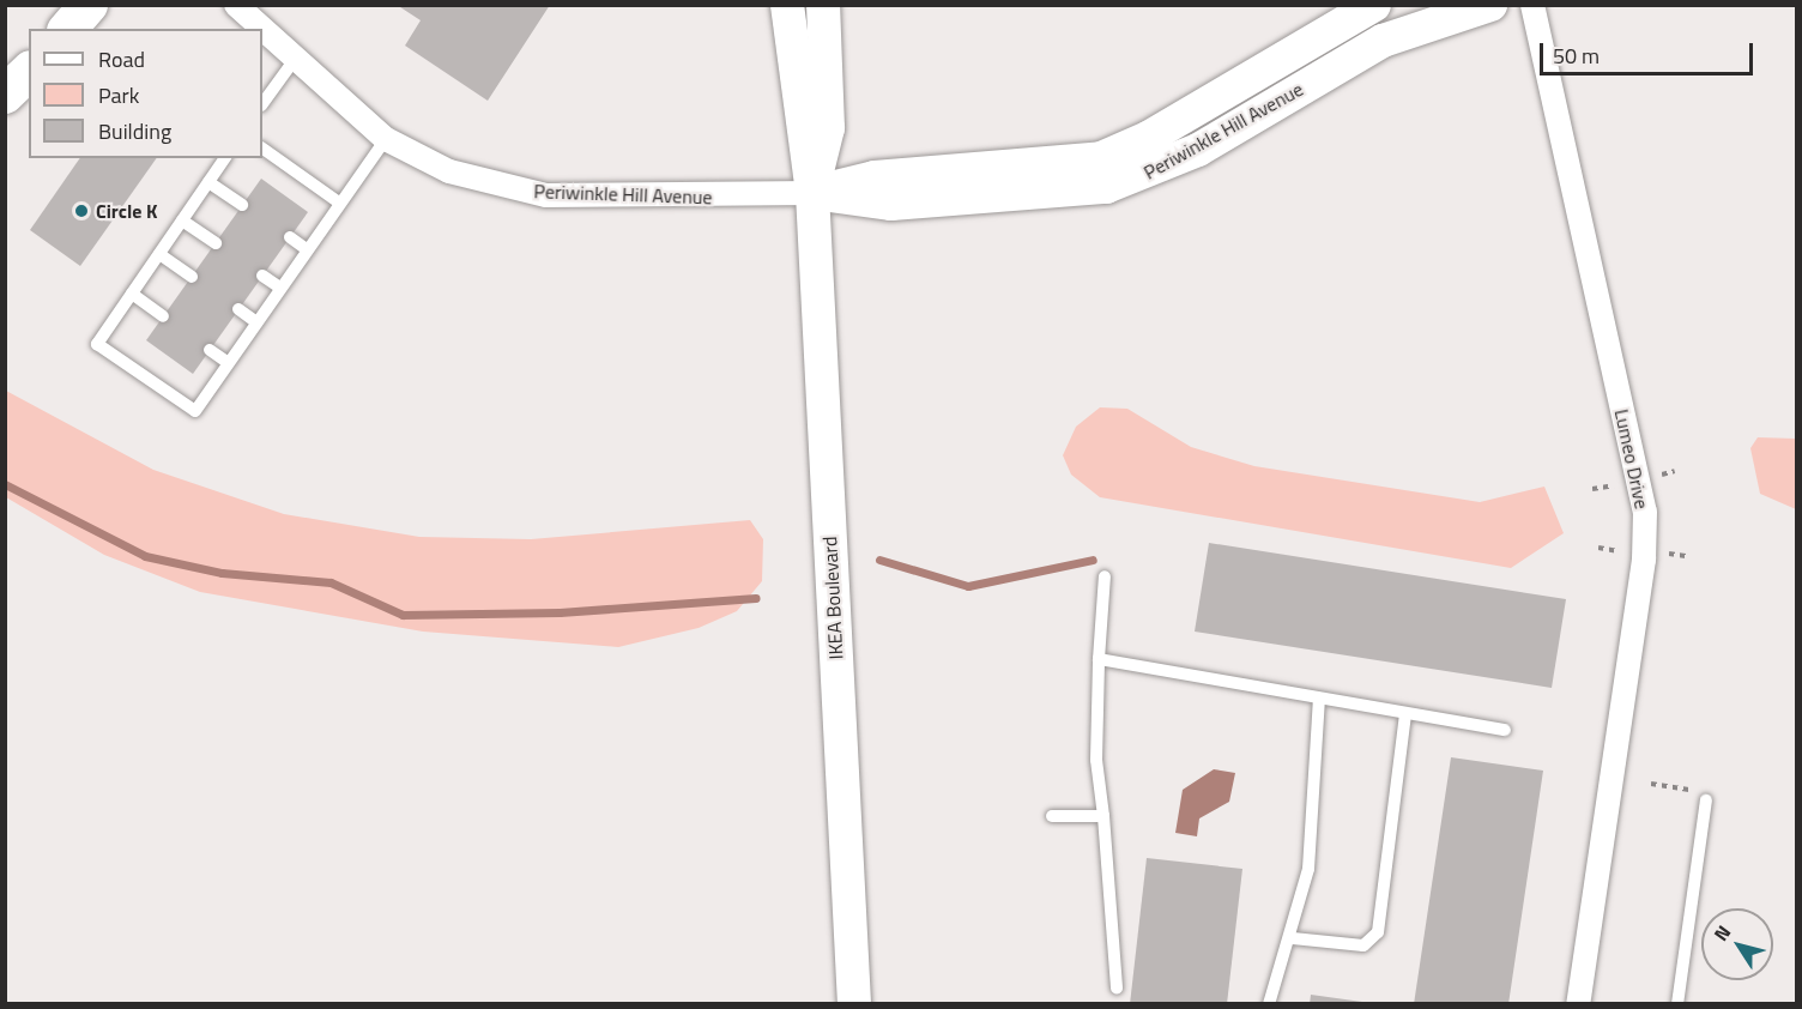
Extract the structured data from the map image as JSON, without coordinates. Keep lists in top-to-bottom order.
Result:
{
  "streets": {
    "street": ["Periwinkle Hill Avenue", "Lumeo Drive", "IKEA Boulevard"]
  },
  "crossings": [
    ["Periwinkle Hill Avenue", "IKEA Boulevard"]
  ],
  "places": ["Circle K"],
  "legend": ["Road", "Park", "Building"],
  "scale_bar": "50 m",
  "north": "top left"
}
